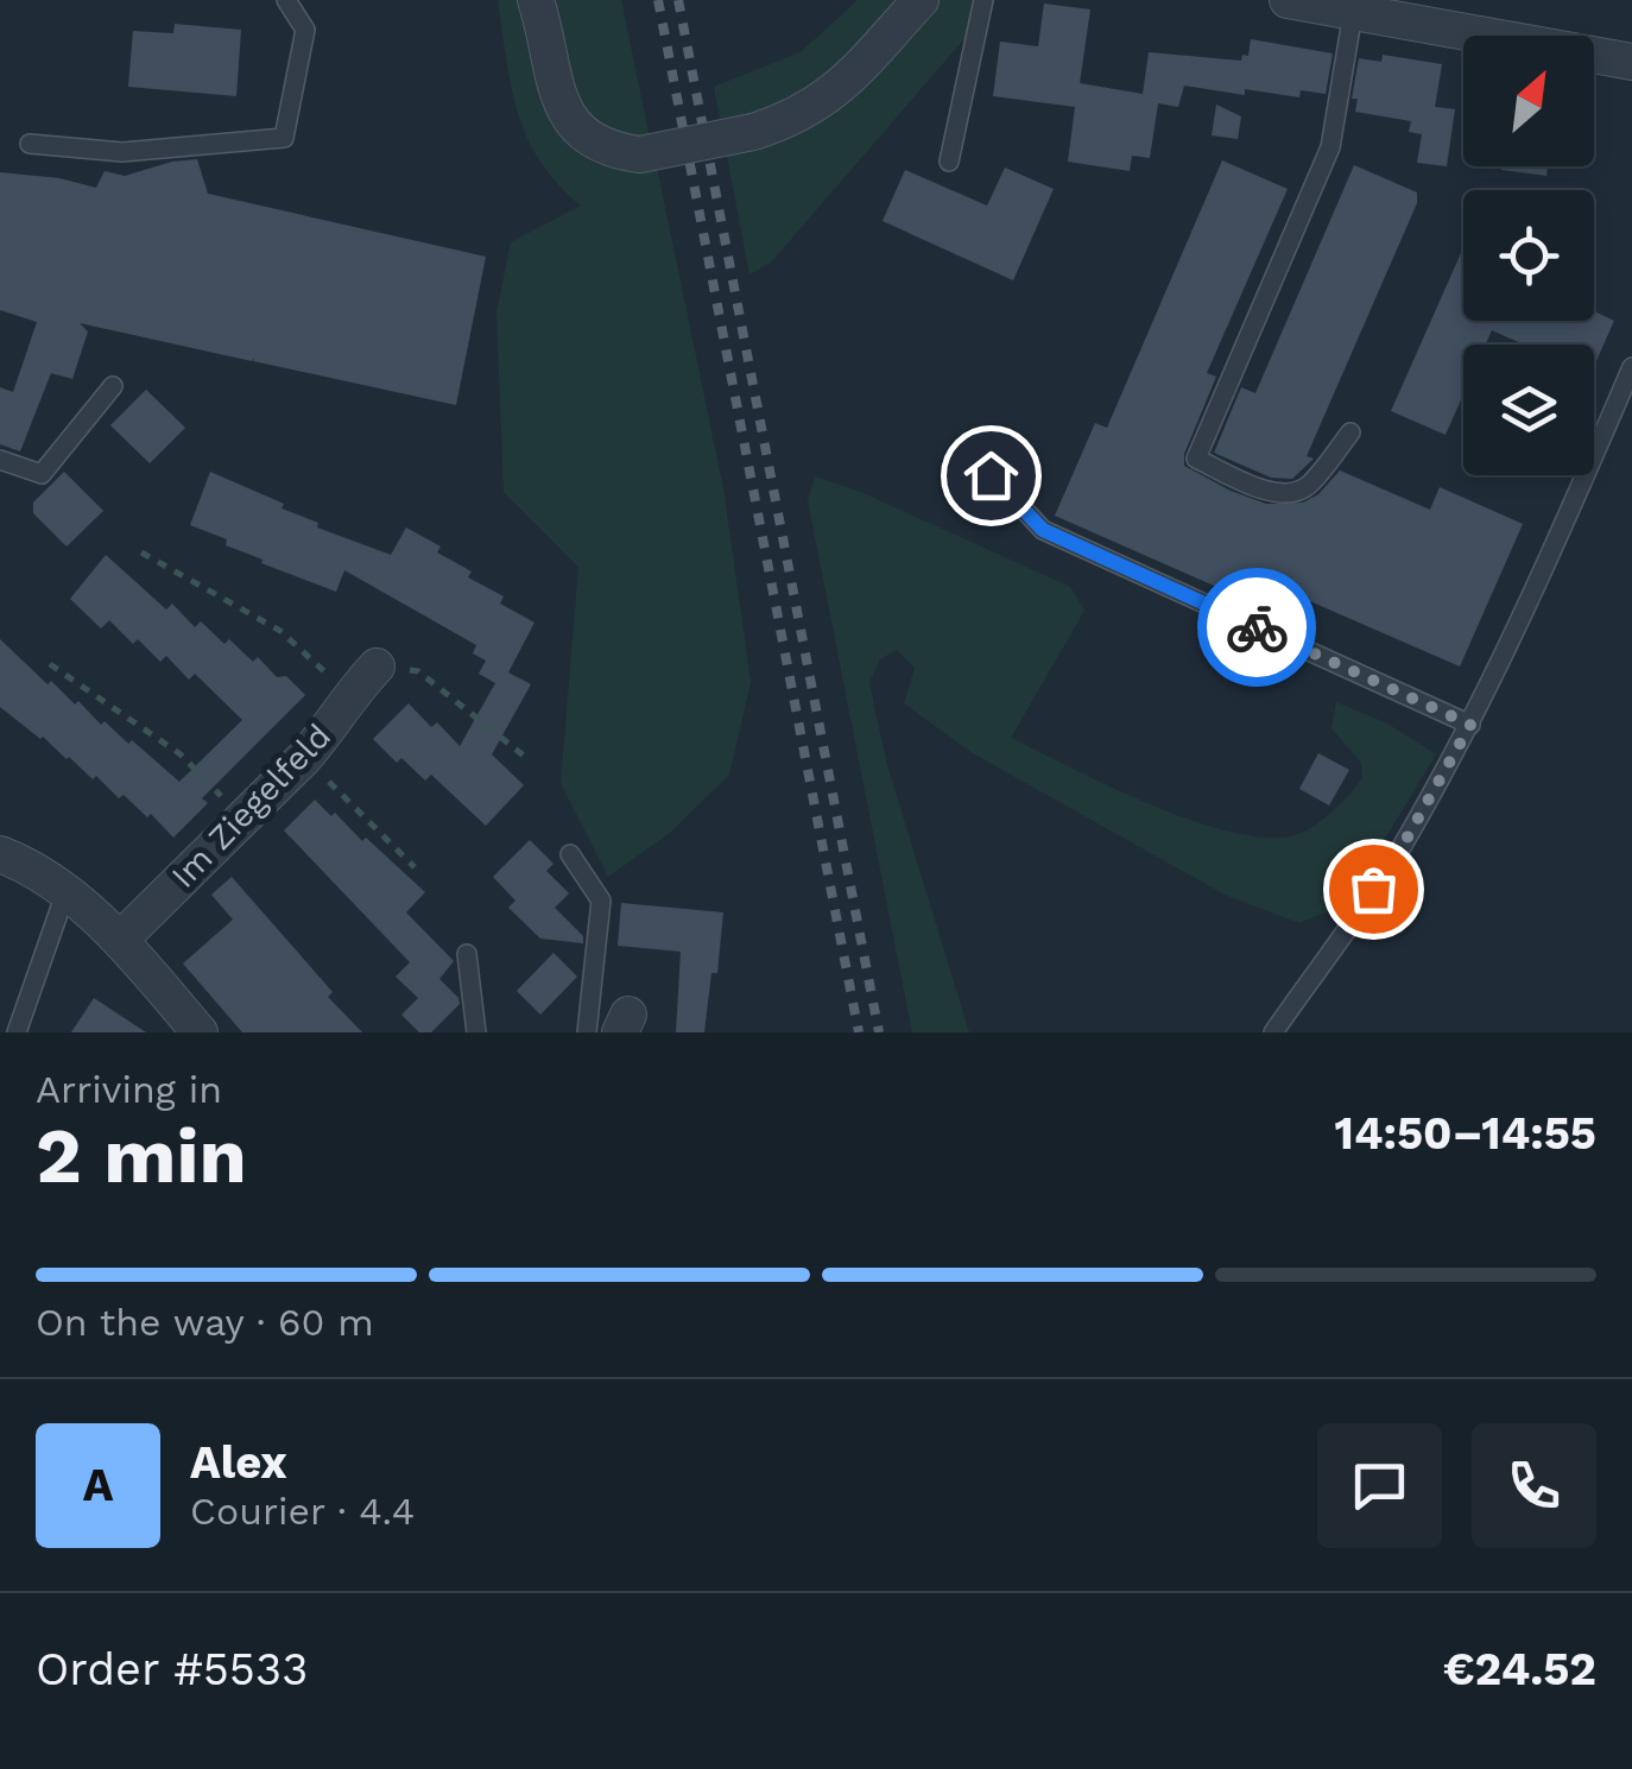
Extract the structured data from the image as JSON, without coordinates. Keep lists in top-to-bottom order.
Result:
{
  "streets": {
    "street": ["Im Ziegelfeld"]
  },
  "north": "top right",
  "page": {
    "heading": ["2 min", "Arriving in", "14:50–14:55"],
    "panel": [
      "Alex",
      "Courier · 4.4",
      "Order #5533",
      "€24.52"
    ],
    "bar": "On the way · 60 m",
    "round": "A"
  }
}
